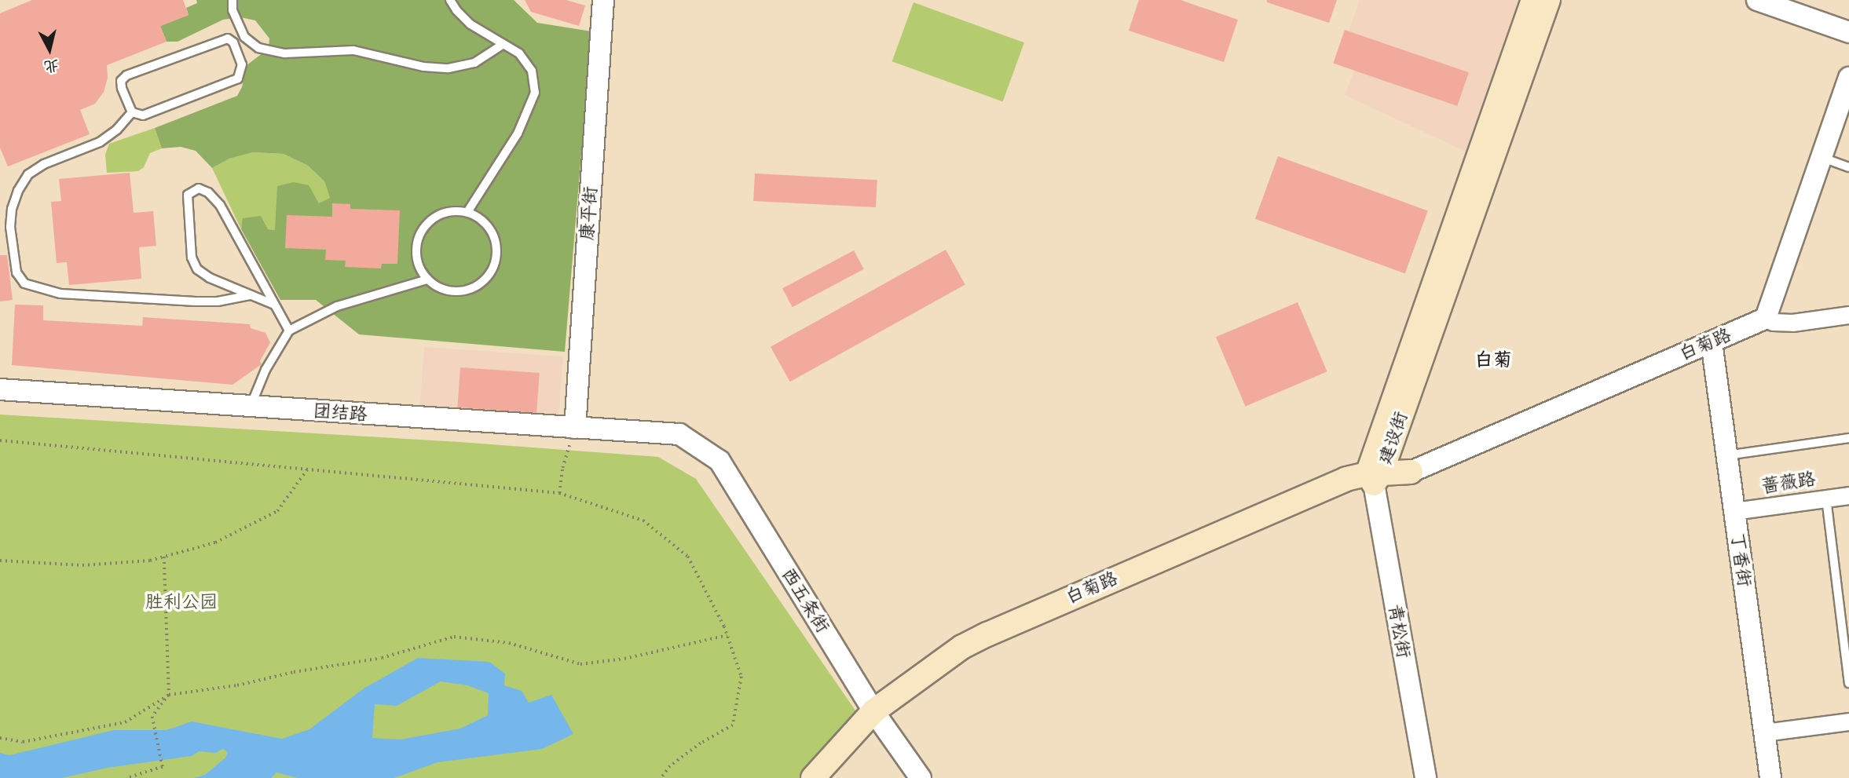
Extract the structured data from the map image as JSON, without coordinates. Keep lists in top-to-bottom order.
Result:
{
  "streets": {
    "main road": ["白菊路", "建设街"],
    "street": [
      "康平街",
      "团结路",
      "蔷薇路",
      "丁香街",
      "西五条街",
      "青松街"
    ]
  },
  "crossings": [
    ["康平街", "团结路"],
    ["白菊路", "建设街"],
    ["白菊路", "丁香街"],
    ["白菊路", "西五条街"],
    ["白菊路", "青松街"],
    ["团结路", "西五条街"],
    ["建设街", "青松街"],
    ["蔷薇路", "丁香街"]
  ],
  "districts": ["白菊"],
  "parks": ["胜利公园"],
  "north": "bottom"
}
